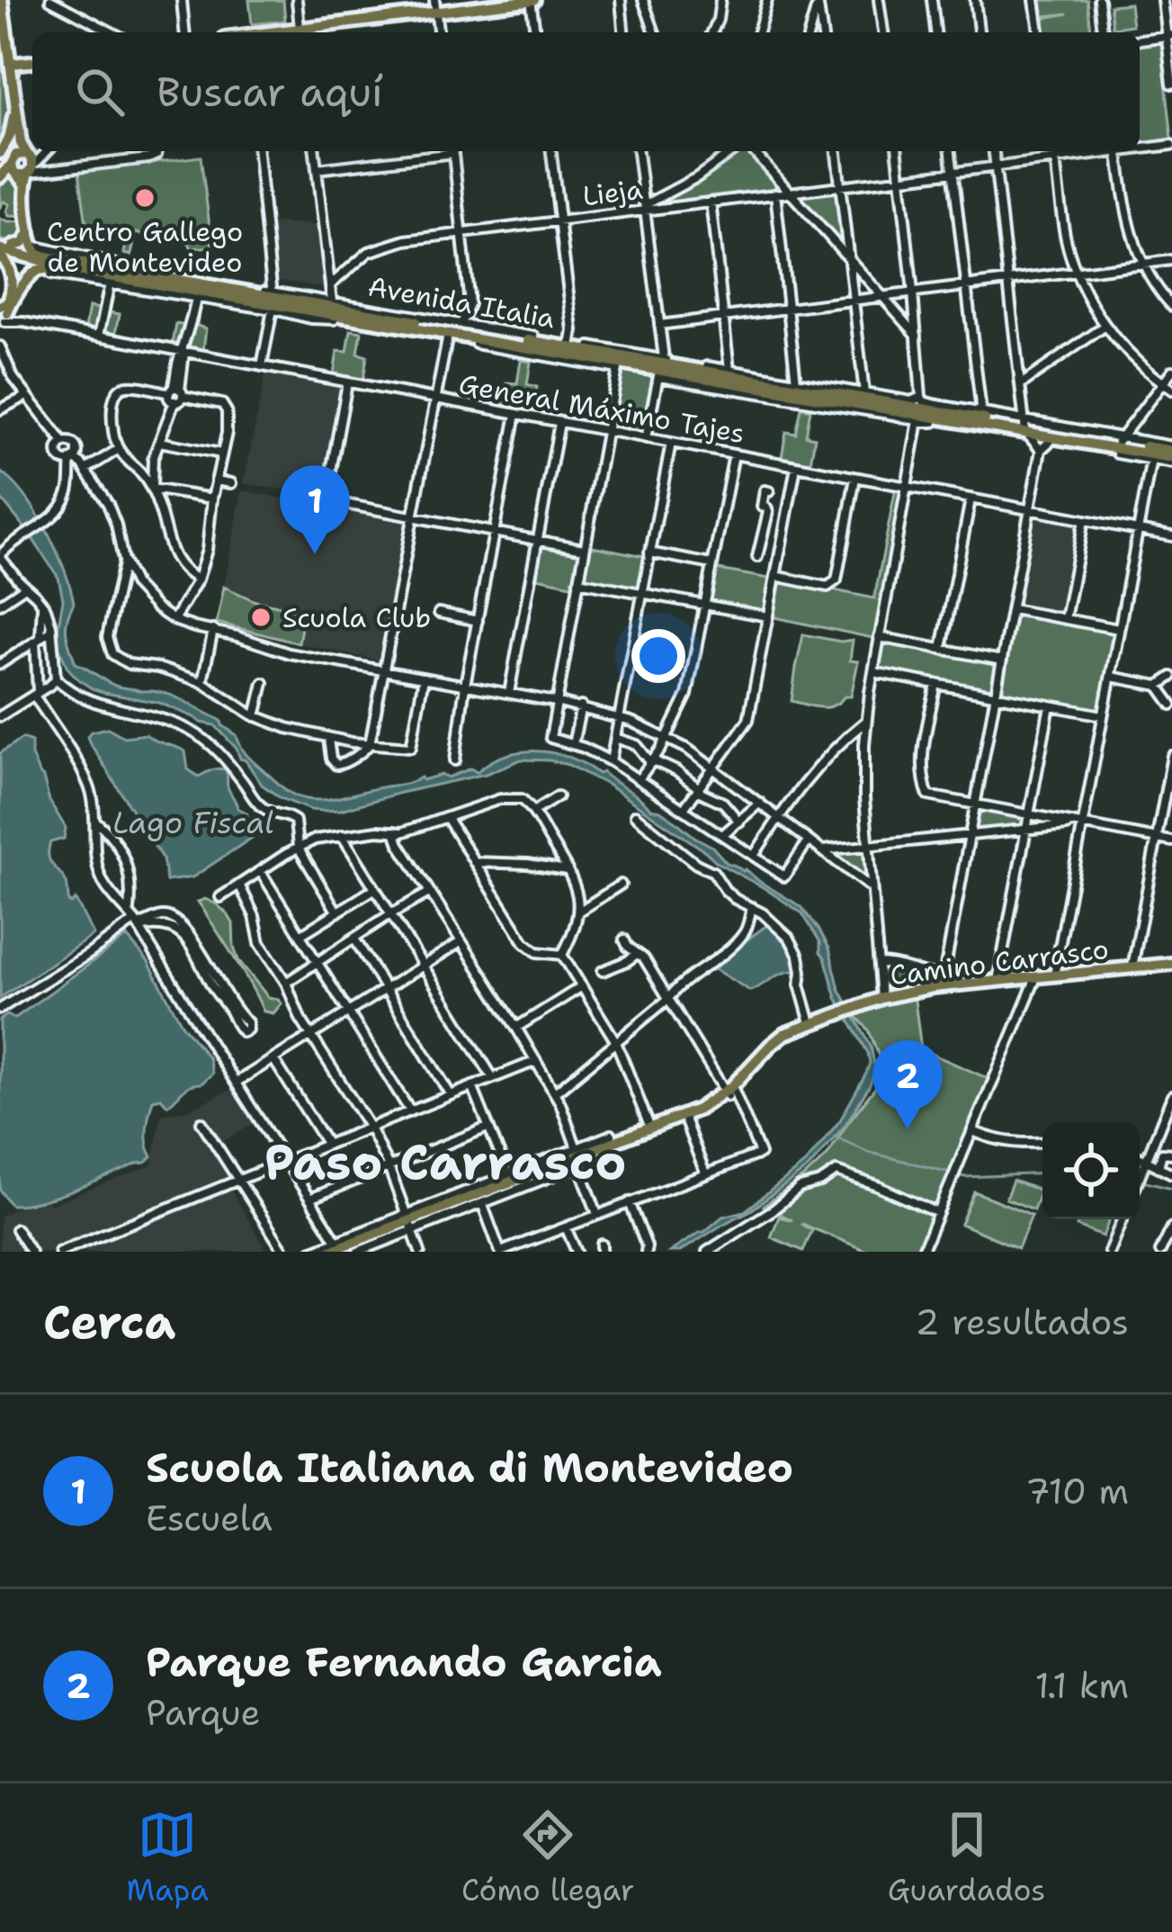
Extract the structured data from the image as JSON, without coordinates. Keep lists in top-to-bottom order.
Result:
{
  "streets": {
    "main road": ["Avenida Italia", "Camino Carrasco"],
    "street": ["Lieja", "General Máximo Tajes"]
  },
  "districts": ["Paso Carrasco"],
  "water": ["Lago Fiscal"],
  "places": ["Centro Gallego de Montevideo", "Scuola Club"],
  "page": {
    "search": "Buscar aquí",
    "pins": ["1", "2"],
    "heading": ["Cerca", "2 resultados"],
    "list": [
      {
        "mark": "1",
        "name": "Scuola Italiana di Montevideo",
        "note": "Escuela",
        "value": "710 m"
      },
      {
        "mark": "2",
        "name": "Parque Fernando Garcia",
        "note": "Parque",
        "value": "1.1 km"
      }
    ],
    "nav": ["Mapa", "Cómo llegar", "Guardados"]
  }
}
